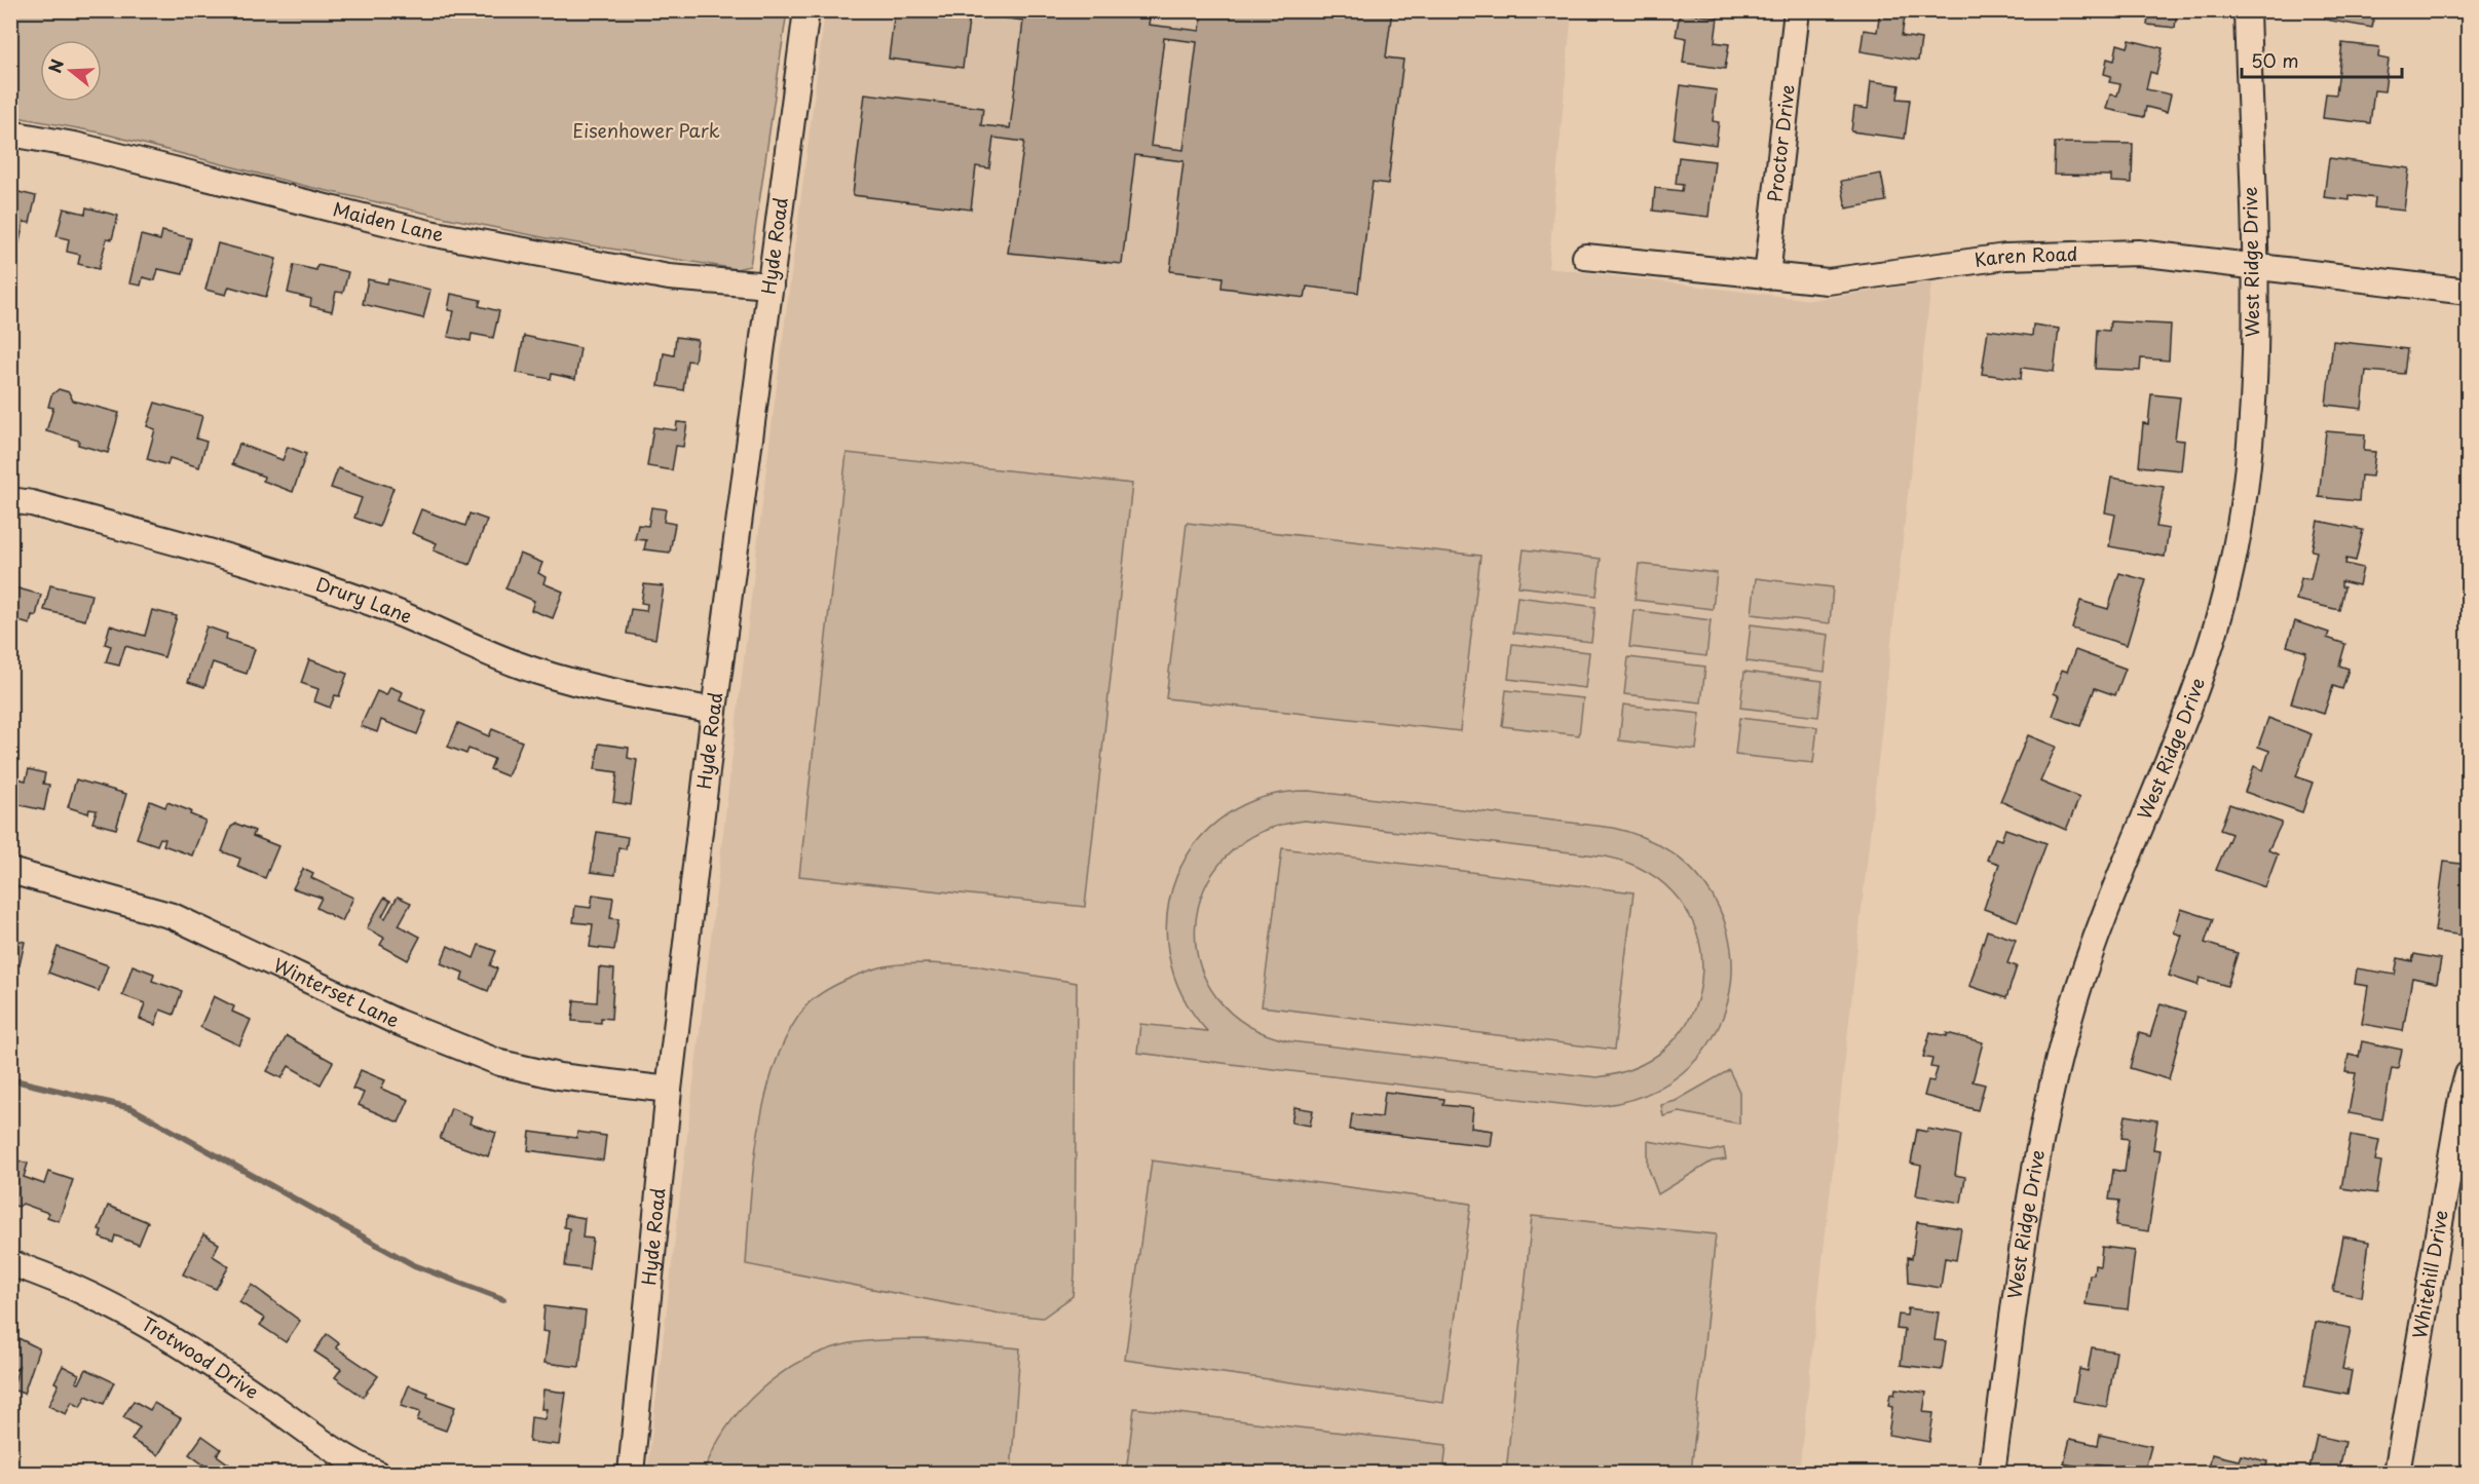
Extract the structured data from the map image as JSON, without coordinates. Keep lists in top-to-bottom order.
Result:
{
  "streets": {
    "street": [
      "Proctor Drive",
      "Maiden Lane",
      "Hyde Road",
      "Karen Road",
      "West Ridge Drive",
      "Drury Lane",
      "Winterset Lane",
      "Whitehill Drive",
      "Trotwood Drive"
    ]
  },
  "crossings": [
    ["Proctor Drive", "Karen Road"],
    ["Maiden Lane", "Hyde Road"],
    ["Hyde Road", "Drury Lane"],
    ["Hyde Road", "Winterset Lane"],
    ["Karen Road", "West Ridge Drive"]
  ],
  "parks": ["Eisenhower Park"],
  "scale_bar": "50 m",
  "north": "left"
}
